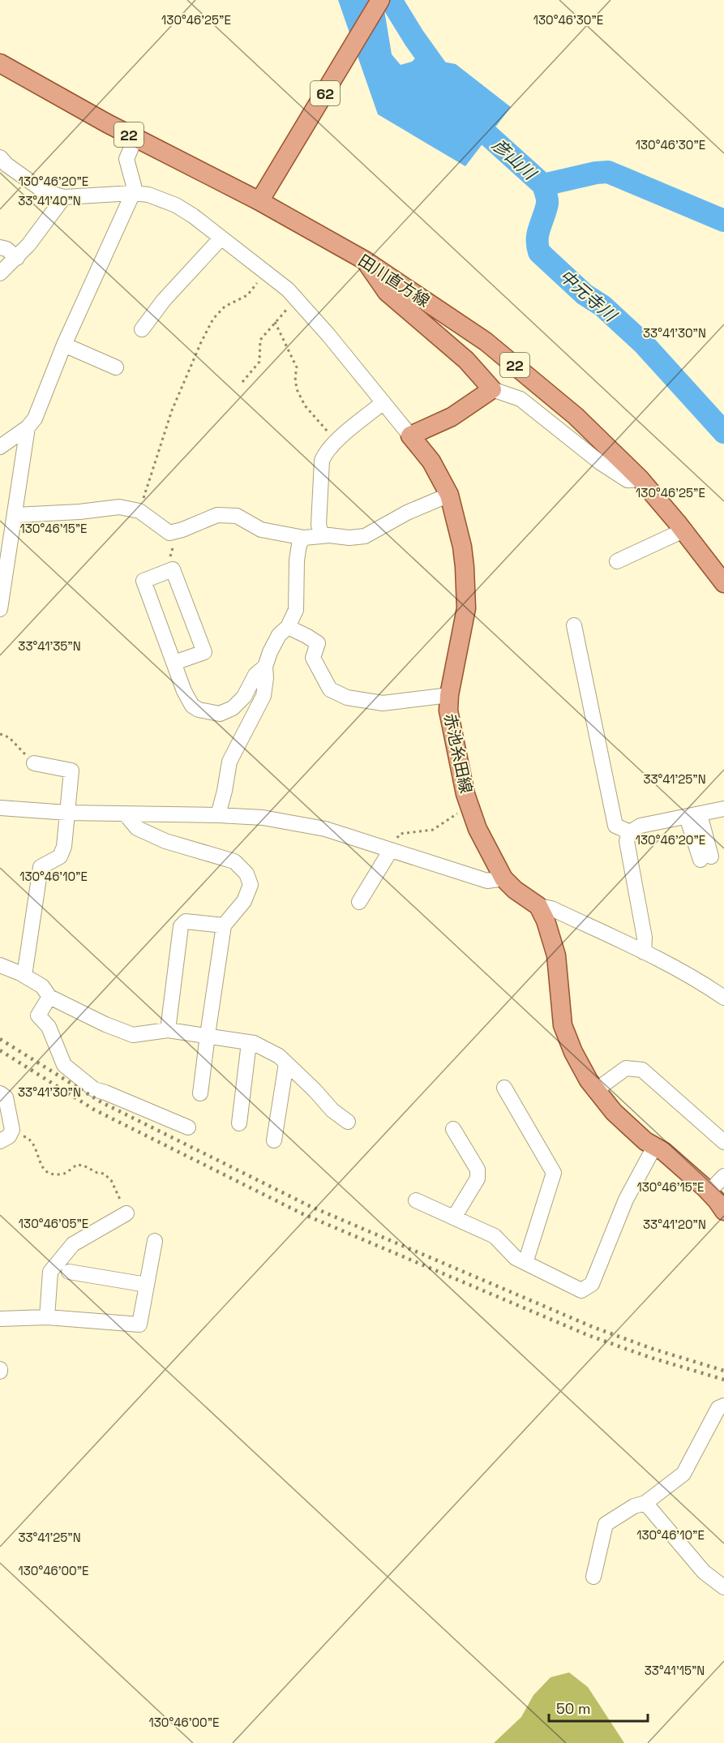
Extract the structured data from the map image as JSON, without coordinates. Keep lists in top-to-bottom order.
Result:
{
  "streets": {
    "main road": [
      "62",
      "22",
      "田川直方線",
      "赤池糸田線"
    ]
  },
  "crossings": [
    ["62", "田川直方線"]
  ],
  "water": ["彦山川", "中元寺川"],
  "scale_bar": "50 m",
  "coordinates": [
    "130°46'25\"E",
    "130°46'30\"E",
    "130°46'20\"E",
    "33°41'40\"N",
    "33°41'30\"N",
    "130°46'15\"E",
    "33°41'35\"N",
    "33°41'25\"N",
    "130°46'10\"E",
    "130°46'05\"E",
    "33°41'20\"N",
    "130°46'00\"E",
    "33°41'15\"N"
  ]
}
